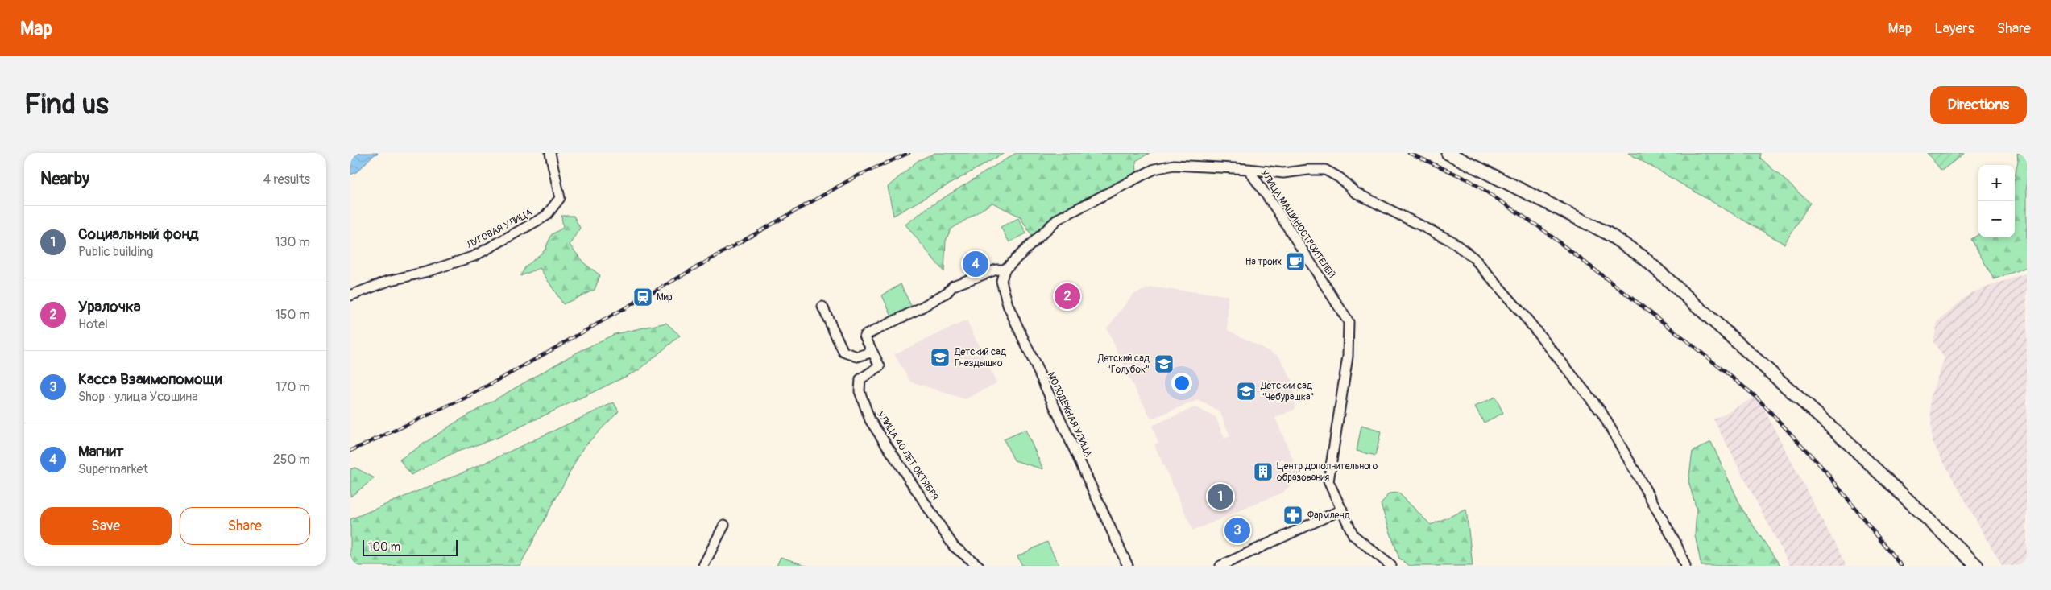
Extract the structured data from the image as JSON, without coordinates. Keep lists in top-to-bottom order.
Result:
{
  "streets": {
    "street": [
      "УЛИЦА МАШИНОСТРОИТЕЛЕЙ",
      "ЛУГОВАЯ УЛИЦА",
      "МОЛОДЁЖНАЯ УЛИЦА",
      "УЛИЦА 40 ЛЕТ ОКТЯБРЯ"
    ]
  },
  "crossings": [
    ["УЛИЦА МАШИНОСТРОИТЕЛЕЙ", "МОЛОДЁЖНАЯ УЛИЦА"]
  ],
  "places": {
    "cafe": ["На троих"],
    "station": ["Мир"],
    "school or university": ["Детский сад Гнездышко", "Детский сад \"Голубок\"", "Детский сад \"Чебурашка\""],
    "building": ["Центр дополнительного образования"],
    "pharmacy": ["Фармленд"]
  },
  "scale_bar": "100 m",
  "page": {
    "header": "Map",
    "nav": ["Map", "Layers", "Share"],
    "buttons": [
      "Directions",
      ["Save", "Share"]
    ],
    "title": "Find us",
    "heading": ["Nearby", "4 results"],
    "map_buttons": ["+", "−"],
    "list": [
      {
        "mark": "1",
        "name": "Социальный фонд",
        "note": "Public building",
        "value": "130 m"
      },
      {
        "mark": "2",
        "name": "Уралочка",
        "note": "Hotel",
        "value": "150 m"
      },
      {
        "mark": "3",
        "name": "Касса Взаимопомощи",
        "note": "Shop · улица Усошина",
        "value": "170 m"
      },
      {
        "mark": "4",
        "name": "Магнит",
        "note": "Supermarket",
        "value": "250 m"
      }
    ],
    "pins": [
      "4",
      "2",
      "1",
      "3"
    ],
    "scale": "100 m"
  }
}
